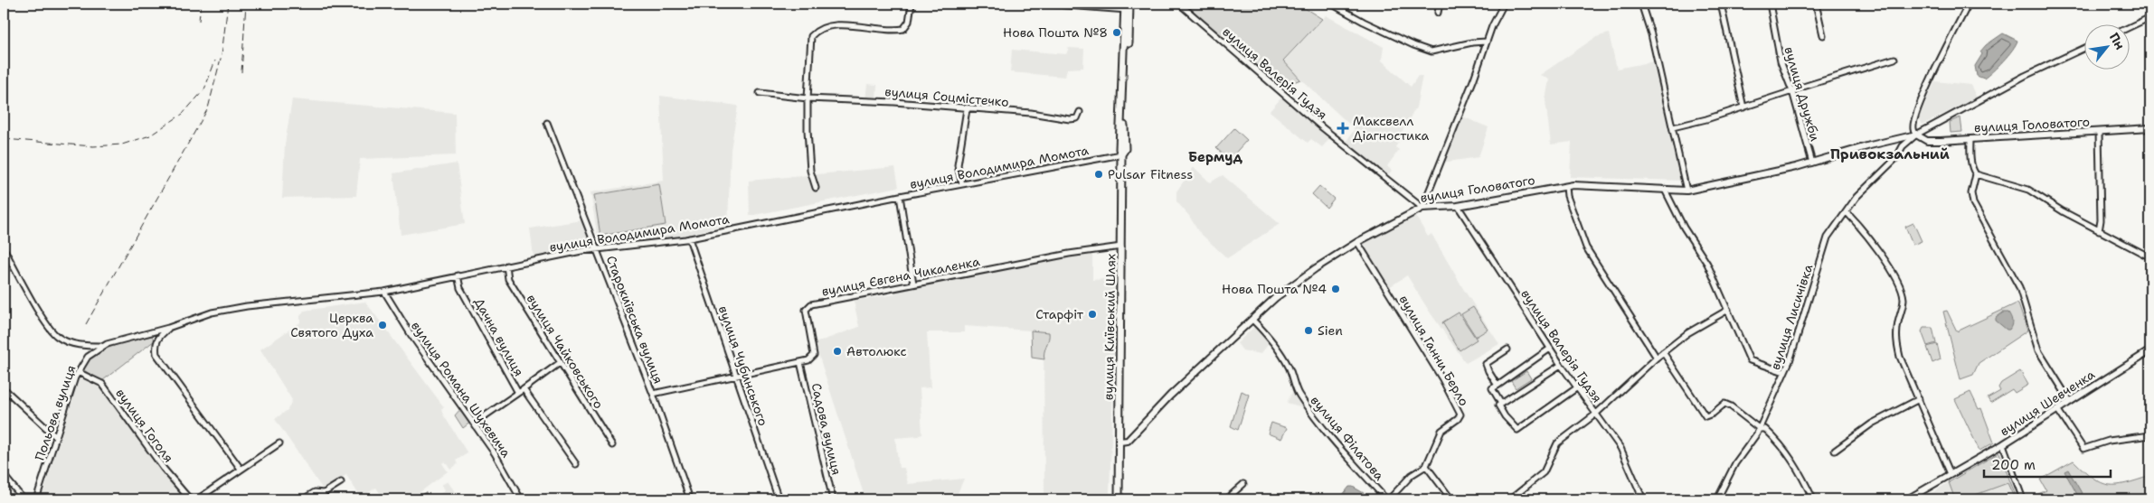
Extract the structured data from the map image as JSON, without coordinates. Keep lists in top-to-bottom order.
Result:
{
  "streets": {
    "highway": ["вулиця Київський Шлях"],
    "main road": ["вулиця Головатого", "вулиця Шевченка"],
    "street": [
      "вулиця Валерія Гудзя",
      "вулиця Дружби",
      "вулиця Соцмістечко",
      "вулиця Володимира Момота",
      "вулиця Євгена Чикаленка",
      "вулиця Лисичівка",
      "Старокиївська вулиця",
      "Дачна вулиця",
      "вулиця Ганни Берло",
      "вулиця Чайковського",
      "вулиця Чубинського",
      "вулиця Романа Шухевича",
      "Польова вулиця",
      "вулиця Гоголя",
      "Садова вулиця",
      "вулиця Філатова"
    ]
  },
  "crossings": [
    ["вулиця Валерія Гудзя", "вулиця Головатого"],
    ["вулиця Дружби", "вулиця Головатого"],
    ["вулиця Головатого", "вулиця Лисичівка"],
    ["вулиця Головатого", "вулиця Київський Шлях"],
    ["вулиця Головатого", "вулиця Ганни Берло"],
    ["вулиця Головатого", "вулиця Філатова"],
    ["вулиця Володимира Момота", "Старокиївська вулиця"],
    ["вулиця Володимира Момота", "вулиця Київський Шлях"],
    ["вулиця Володимира Момота", "Дачна вулиця"],
    ["вулиця Володимира Момота", "вулиця Чайковського"],
    ["вулиця Володимира Момота", "вулиця Чубинського"],
    ["вулиця Володимира Момота", "вулиця Романа Шухевича"],
    ["вулиця Володимира Момота", "Польова вулиця"],
    ["вулиця Євгена Чикаленка", "вулиця Київський Шлях"],
    ["вулиця Євгена Чикаленка", "Садова вулиця"],
    ["Польова вулиця", "вулиця Гоголя"]
  ],
  "districts": ["Привокзальний", "Бермуд"],
  "places": {
    "other": [
      "Нова Пошта №8",
      "Pulsar Fitness",
      "Нова Пошта №4",
      "Старфіт",
      "Церква Святого Духа",
      "Sien",
      "Автолюкс"
    ],
    "health": ["Максвелл Діагностика"]
  },
  "scale_bar": "200 m",
  "north": "top right"
}
